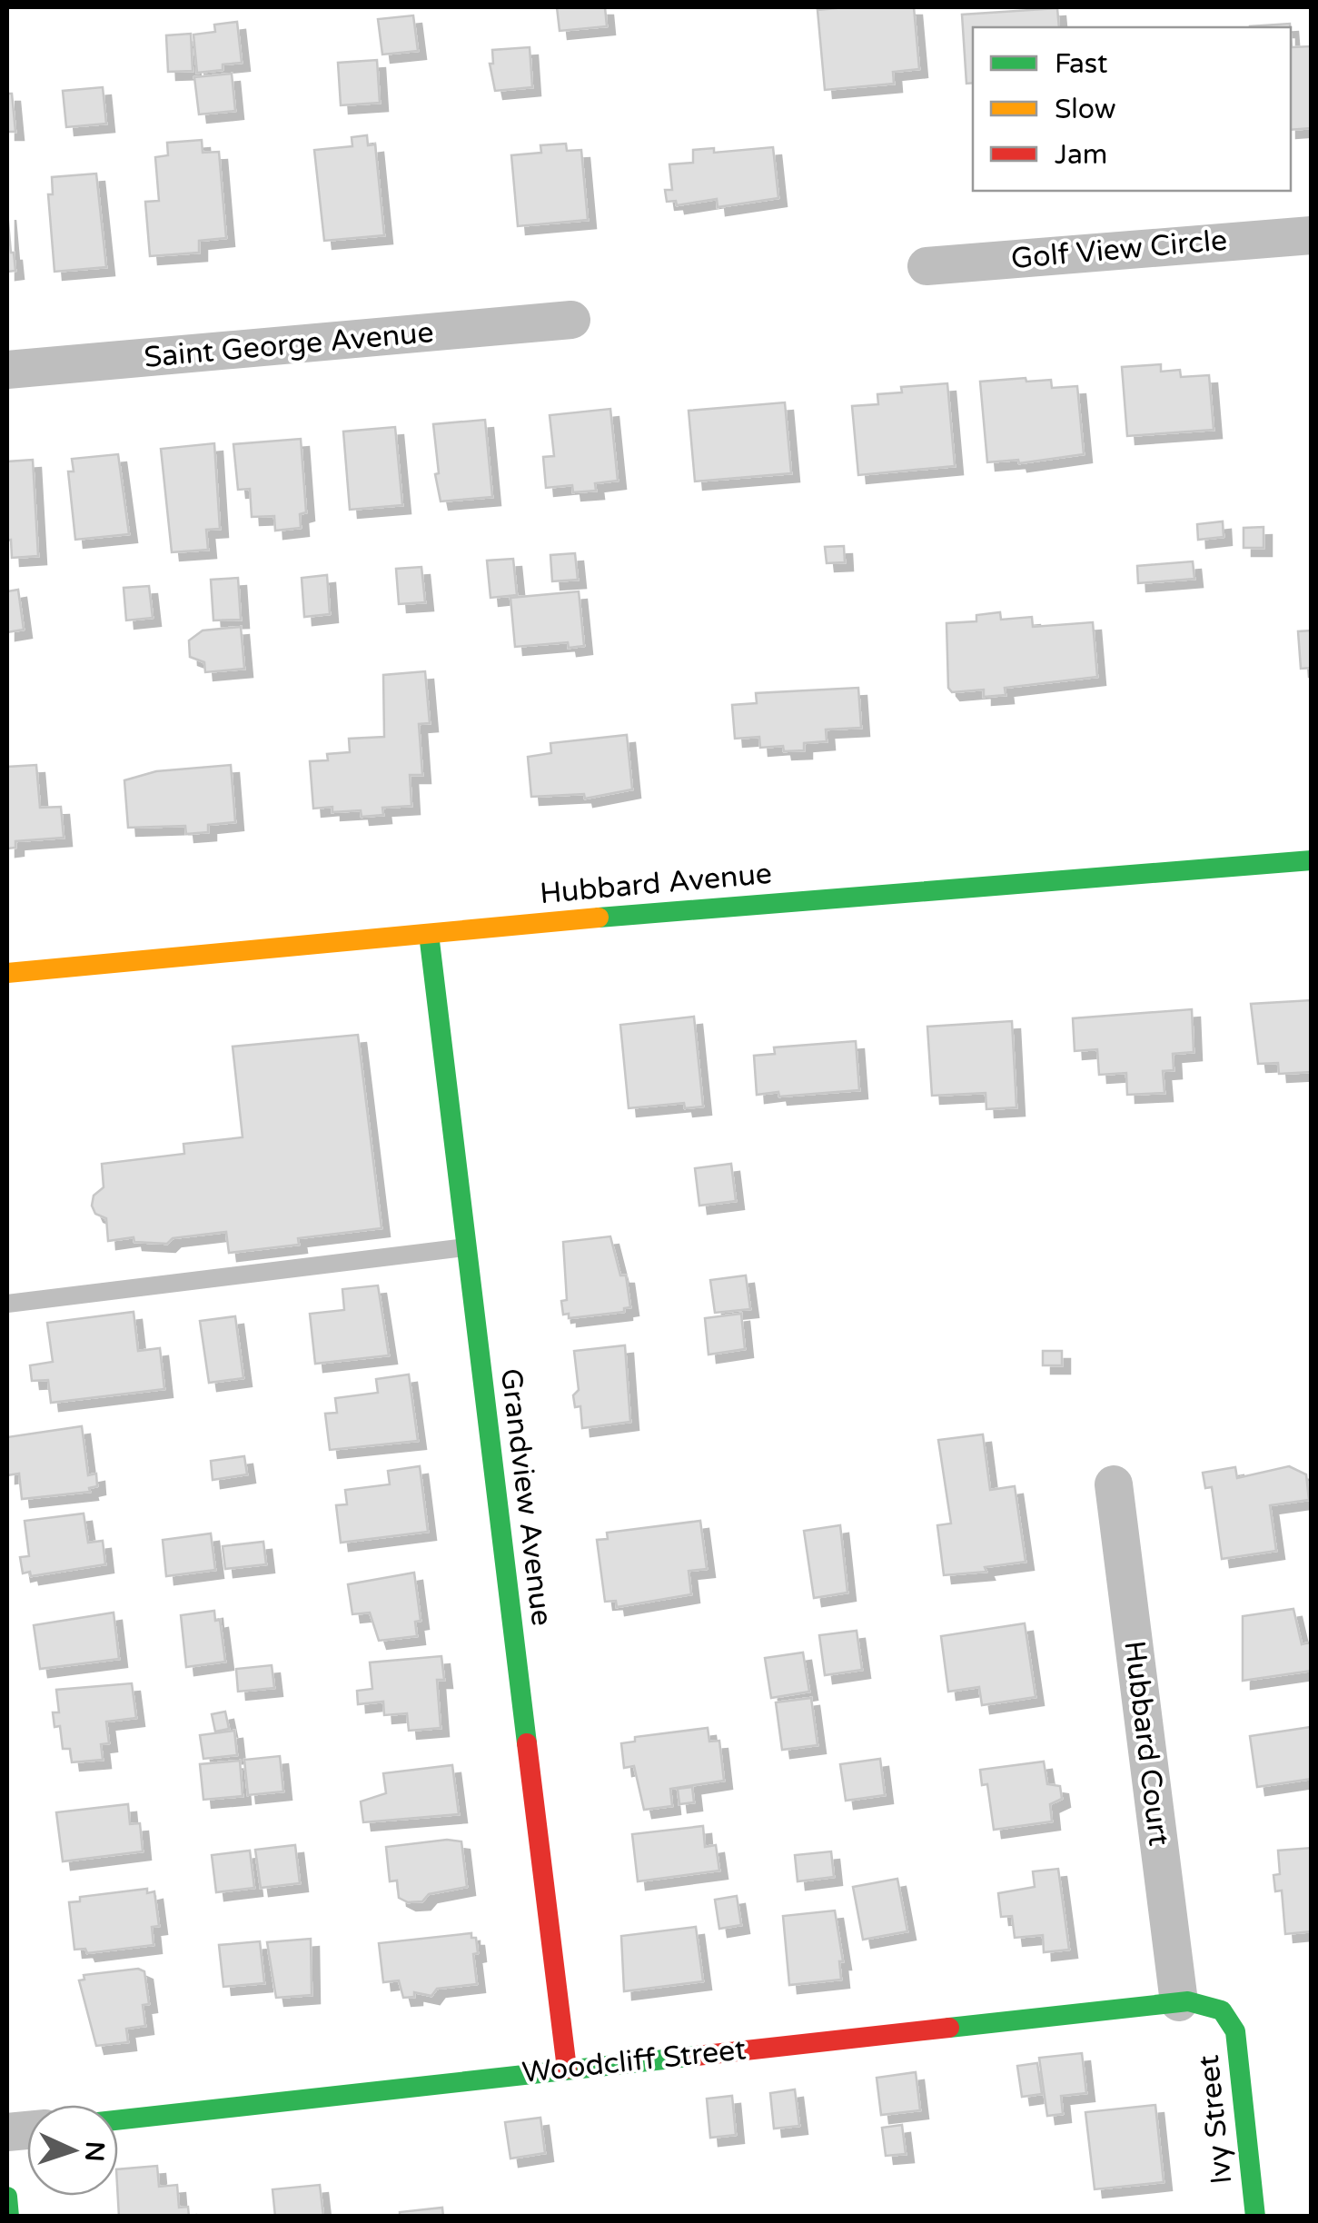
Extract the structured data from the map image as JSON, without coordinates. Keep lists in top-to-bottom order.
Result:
{
  "streets": {
    "street": [
      "Golf View Circle",
      "Saint George Avenue",
      "Hubbard Avenue",
      "Grandview Avenue",
      "Hubbard Court",
      "Woodcliff Street",
      "Ivy Street"
    ]
  },
  "crossings": [
    ["Hubbard Avenue", "Grandview Avenue"],
    ["Grandview Avenue", "Woodcliff Street"],
    ["Hubbard Court", "Woodcliff Street"],
    ["Hubbard Court", "Ivy Street"],
    ["Woodcliff Street", "Ivy Street"]
  ],
  "legend": ["Fast", "Slow", "Jam"],
  "north": "right"
}
